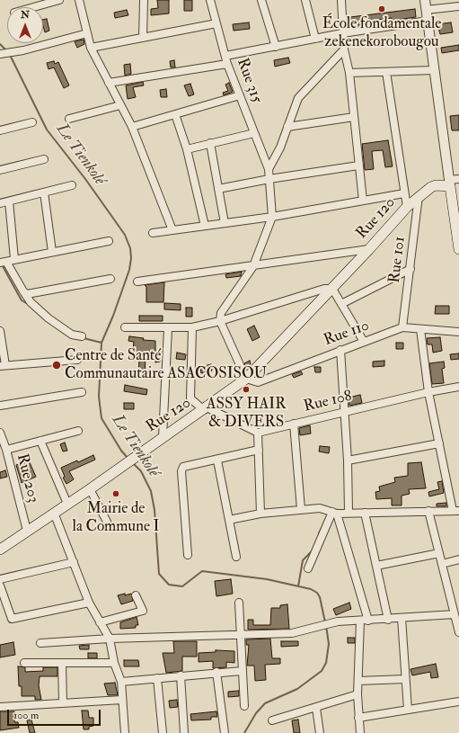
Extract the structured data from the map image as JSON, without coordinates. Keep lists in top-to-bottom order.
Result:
{
  "streets": {
    "main road": ["Rue 120"],
    "street": [
      "Rue 315",
      "Rue 101",
      "Rue 110",
      "Rue 108",
      "Rue 203"
    ]
  },
  "crossings": [
    ["Rue 120", "Rue 101"],
    ["Rue 120", "Rue 110"],
    ["Rue 120", "Rue 203"],
    ["Rue 101", "Rue 110"]
  ],
  "water": ["Le Tienkolé"],
  "places": [
    "École fondamentale zekenekorobougou",
    "Centre de Santé Communautaire ASACOSISOU",
    "ASSY HAIR & DIVERS",
    "Mairie de la Commune I"
  ],
  "scale_bar": "100 m",
  "north": "top"
}
